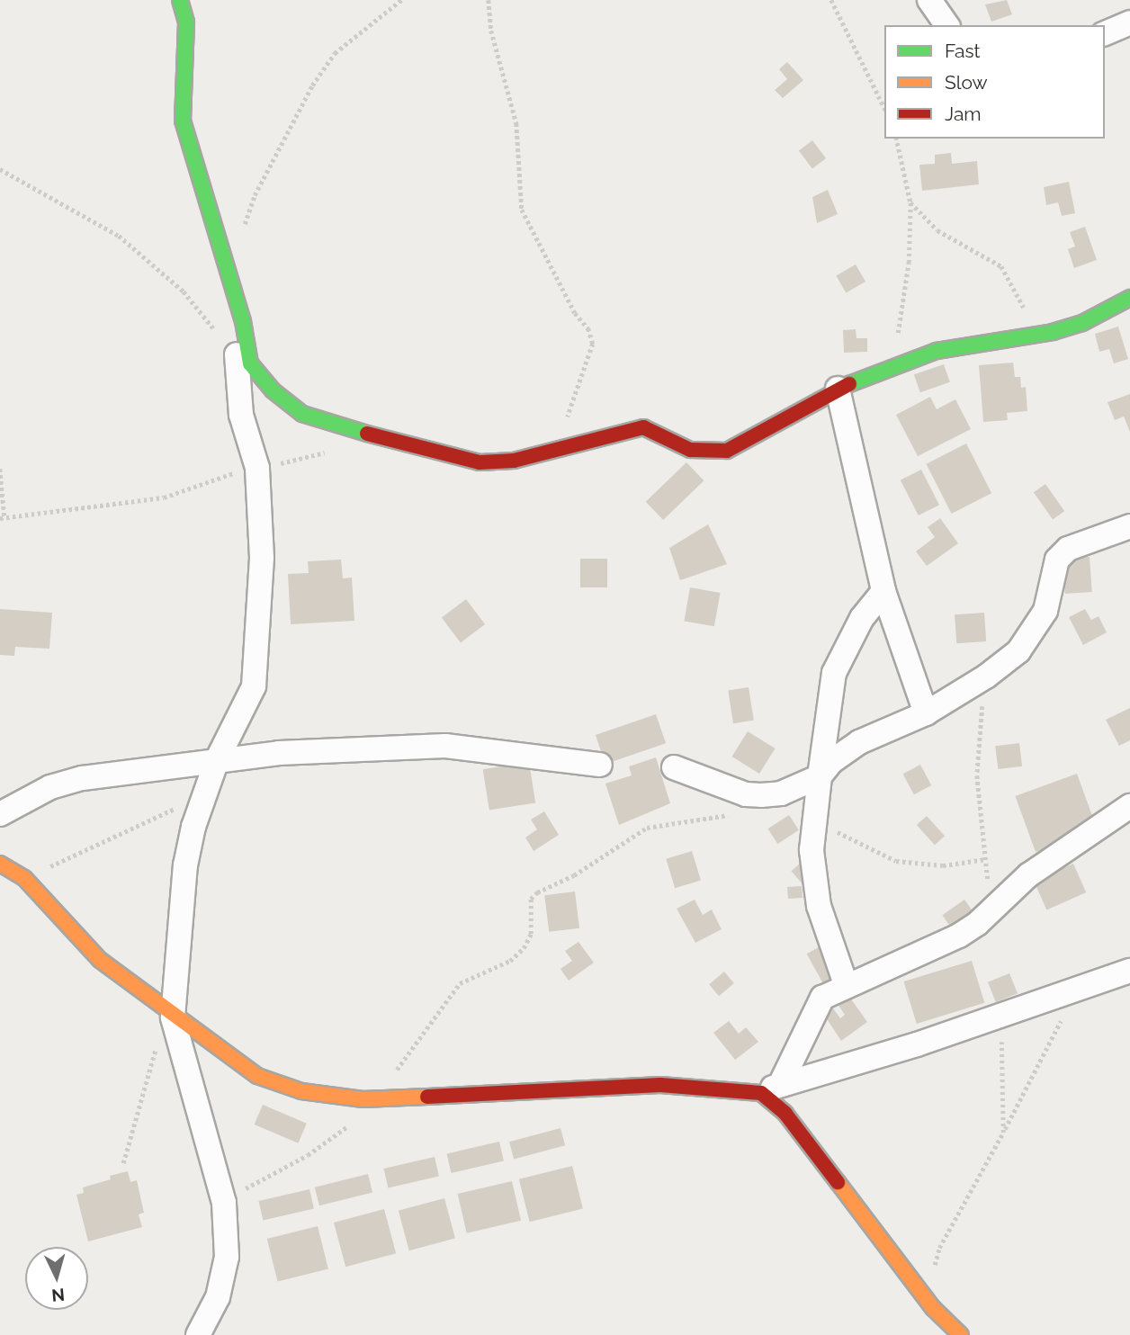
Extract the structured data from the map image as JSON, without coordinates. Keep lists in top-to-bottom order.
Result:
{
  "legend": ["Fast", "Slow", "Jam"],
  "north": "bottom"
}
